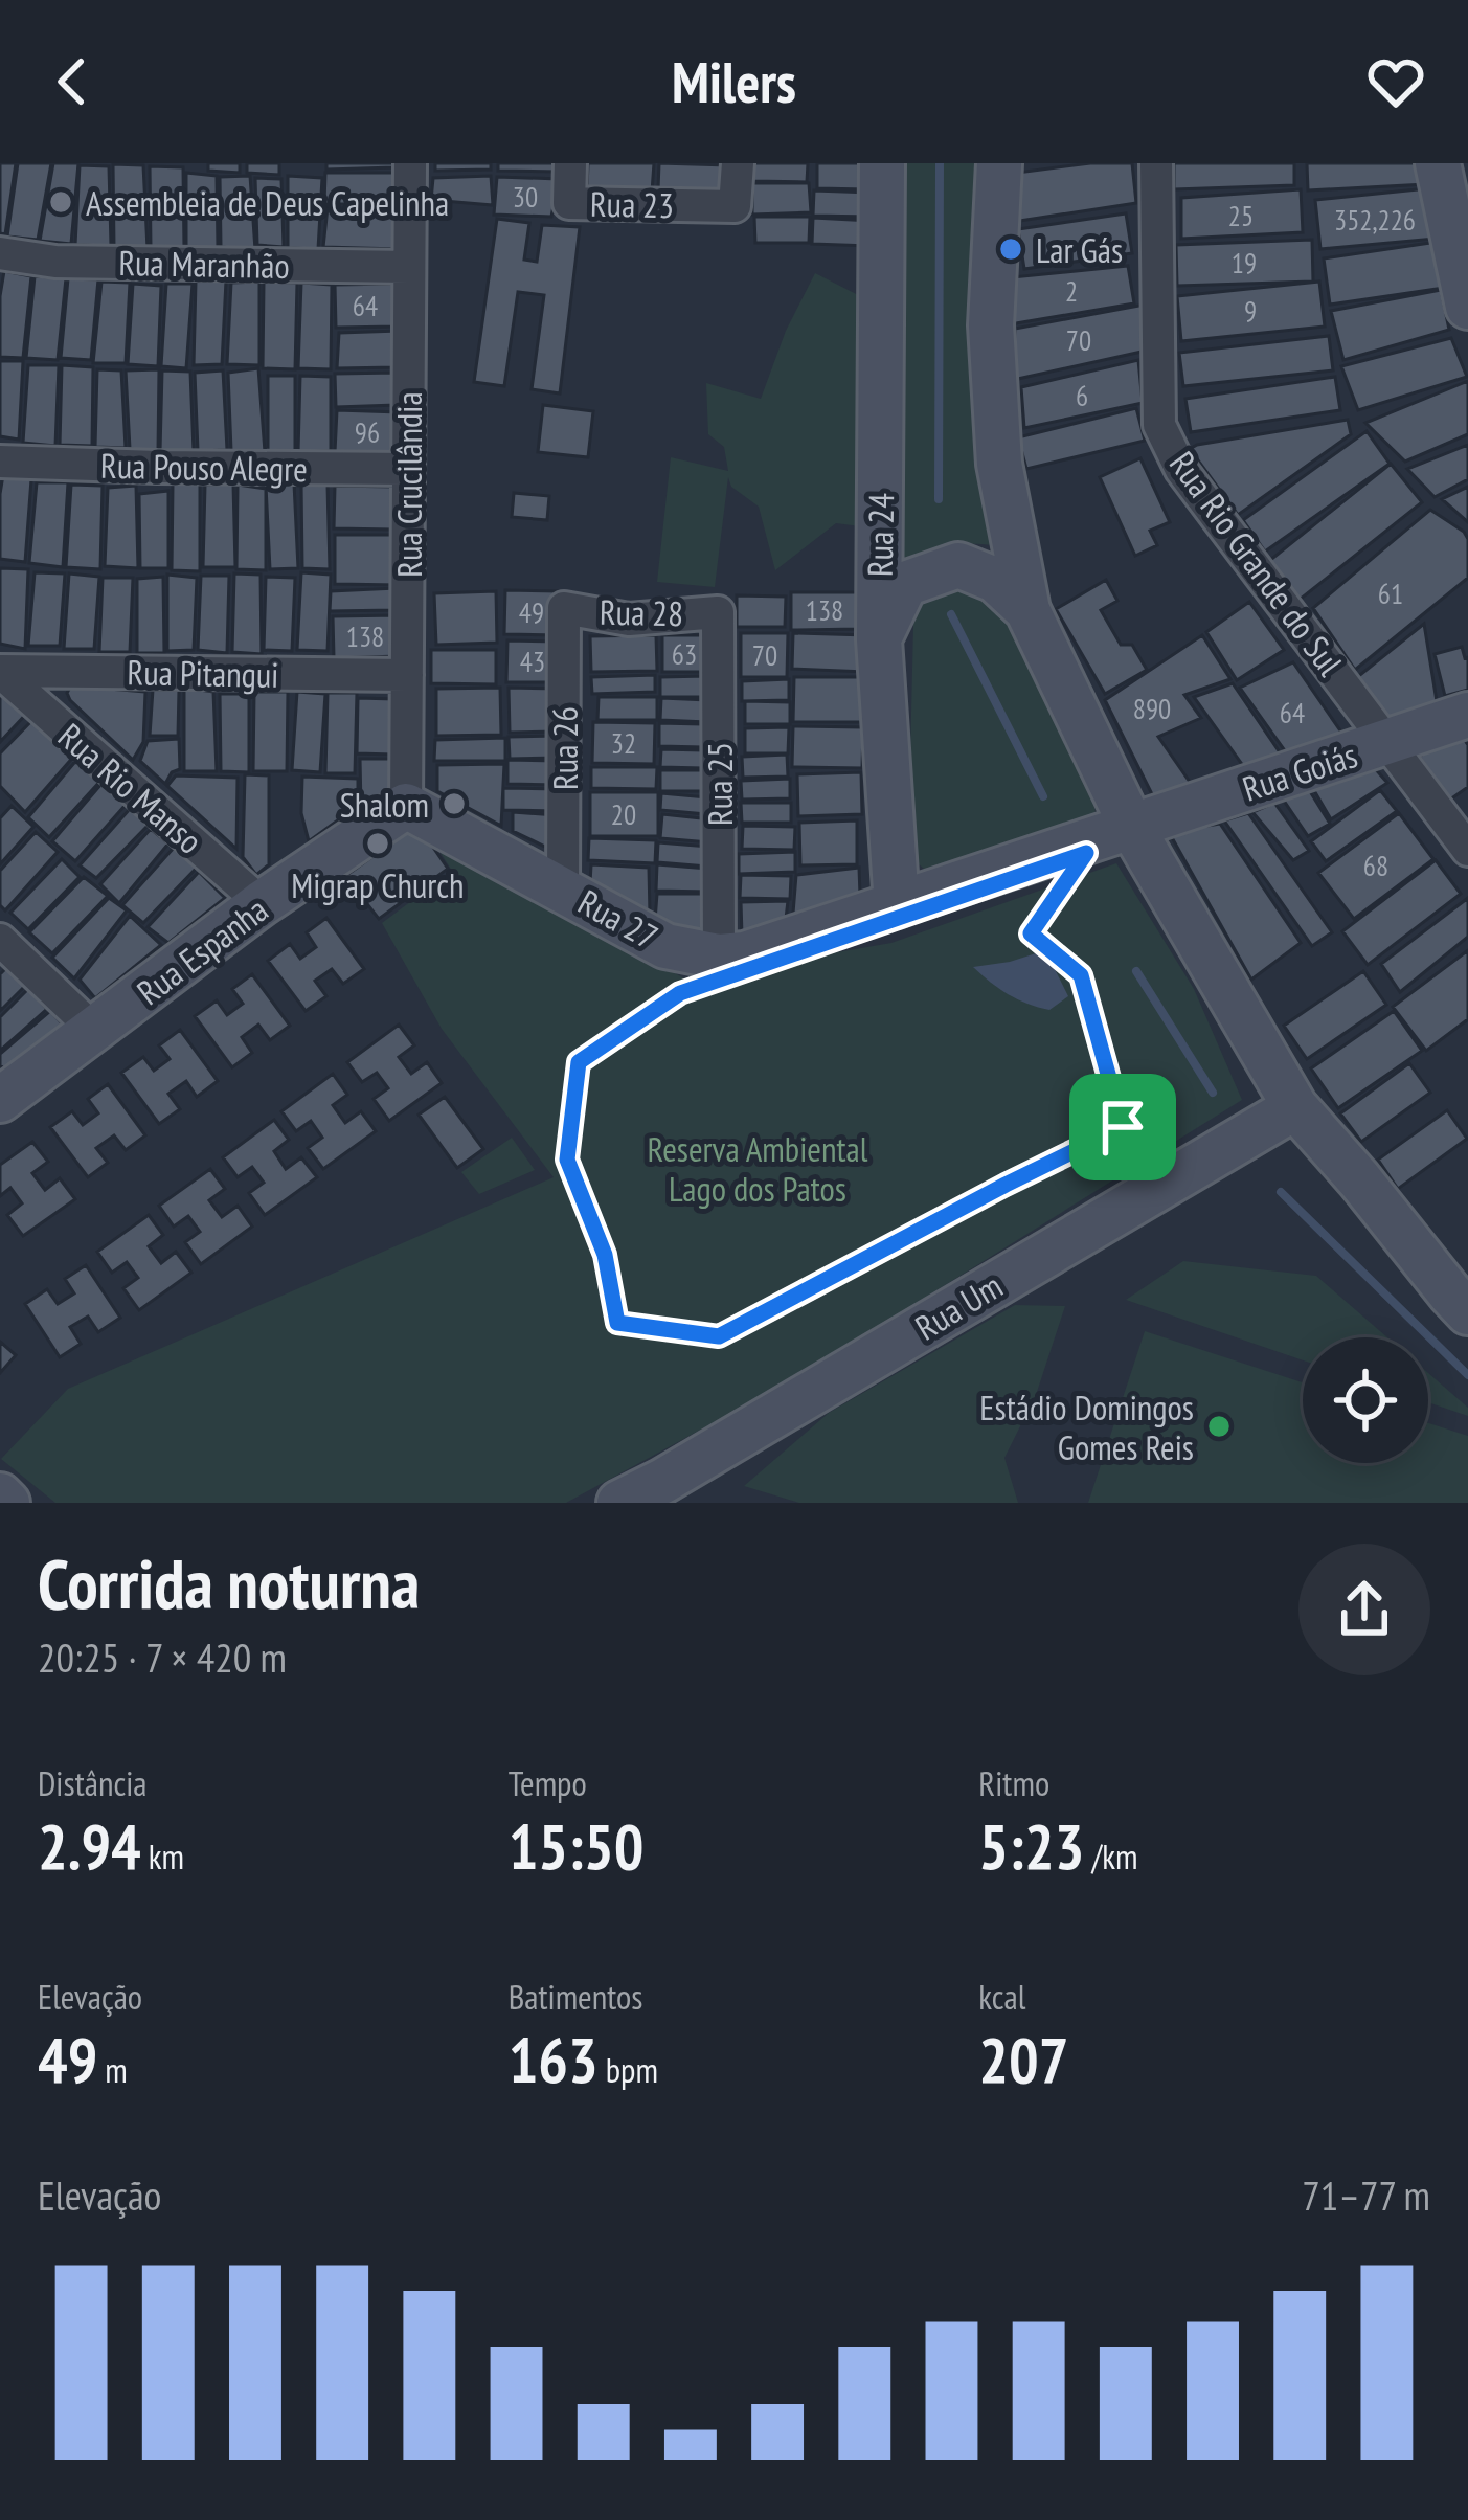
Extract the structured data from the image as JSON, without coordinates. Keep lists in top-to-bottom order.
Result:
{
  "streets": {
    "street": [
      "Rua 23",
      "Rua Maranhão",
      "Rua Pouso Alegre",
      "Rua Crucilândia",
      "Rua 24",
      "Rua Rio Grande do Sul",
      "Rua 28",
      "Rua Pitangui",
      "Rua 26",
      "Rua Goiás",
      "Rua 25",
      "Rua Rio Manso",
      "Rua 27",
      "Rua Espanha",
      "Rua Um"
    ]
  },
  "crossings": [
    ["Rua Maranhão", "Rua Crucilândia"],
    ["Rua Pouso Alegre", "Rua Crucilândia"],
    ["Rua Crucilândia", "Rua Pitangui"],
    ["Rua Crucilândia", "Rua 27"],
    ["Rua Crucilândia", "Rua Espanha"],
    ["Rua 24", "Rua 27"],
    ["Rua Rio Grande do Sul", "Rua Goiás"],
    ["Rua 28", "Rua 26"],
    ["Rua 28", "Rua 25"],
    ["Rua Pitangui", "Rua Rio Manso"],
    ["Rua 26", "Rua 27"],
    ["Rua Goiás", "Rua 27"],
    ["Rua 25", "Rua 27"],
    ["Rua Rio Manso", "Rua Espanha"],
    ["Rua 27", "Rua Espanha"]
  ],
  "parks": ["Reserva Ambiental Lago dos Patos"],
  "places": [
    "Assembleia de Deus Capelinha",
    "Lar Gás",
    "Shalom",
    "Migrap Church",
    "Estádio Domingos Gomes Reis"
  ],
  "house_numbers": [
    "30",
    "25",
    "352,226",
    "19",
    "2",
    "64",
    "9",
    "70",
    "6",
    "96",
    "61",
    "138",
    "49",
    "138",
    "63",
    "70",
    "43",
    "890",
    "64",
    "32",
    "20",
    "68"
  ],
  "page": {
    "header": "Milers",
    "heading": ["Corrida noturna", "20:25 · 7 × 420 m"],
    "stats": [
      ["Distância", "2.94 km"],
      ["Tempo", "15:50"],
      ["Ritmo", "5:23 /km"],
      ["Elevação", "49 m"],
      ["Batimentos", "163 bpm"],
      ["kcal", "207"]
    ],
    "chart": ["Elevação", "71–77 m"]
  }
}
